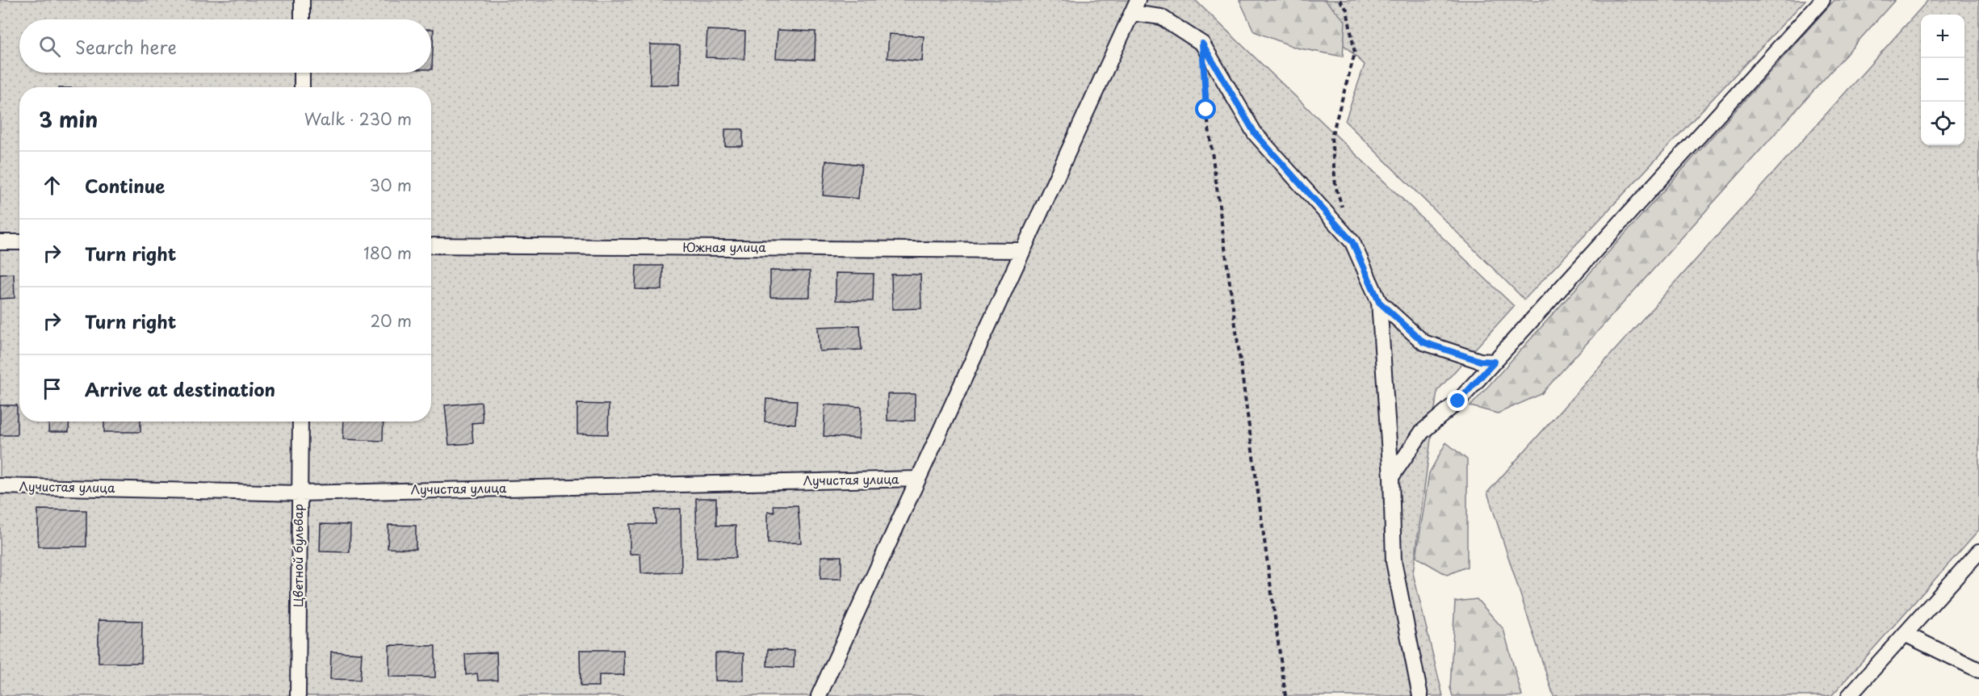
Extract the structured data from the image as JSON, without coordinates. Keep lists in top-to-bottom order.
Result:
{
  "streets": {
    "street": ["Южная улица", "Лучистая улица", "Цветной бульвар"]
  },
  "crossings": [
    ["Лучистая улица", "Цветной бульвар"]
  ],
  "page": {
    "map_buttons": ["+", "−"],
    "search": "Search here",
    "heading": ["3 min", "Walk · 230 m"],
    "list": [
      ["Continue", "30 m"],
      ["Turn right", "180 m"],
      ["Turn right", "20 m"],
      "Arrive at destination"
    ]
  }
}
